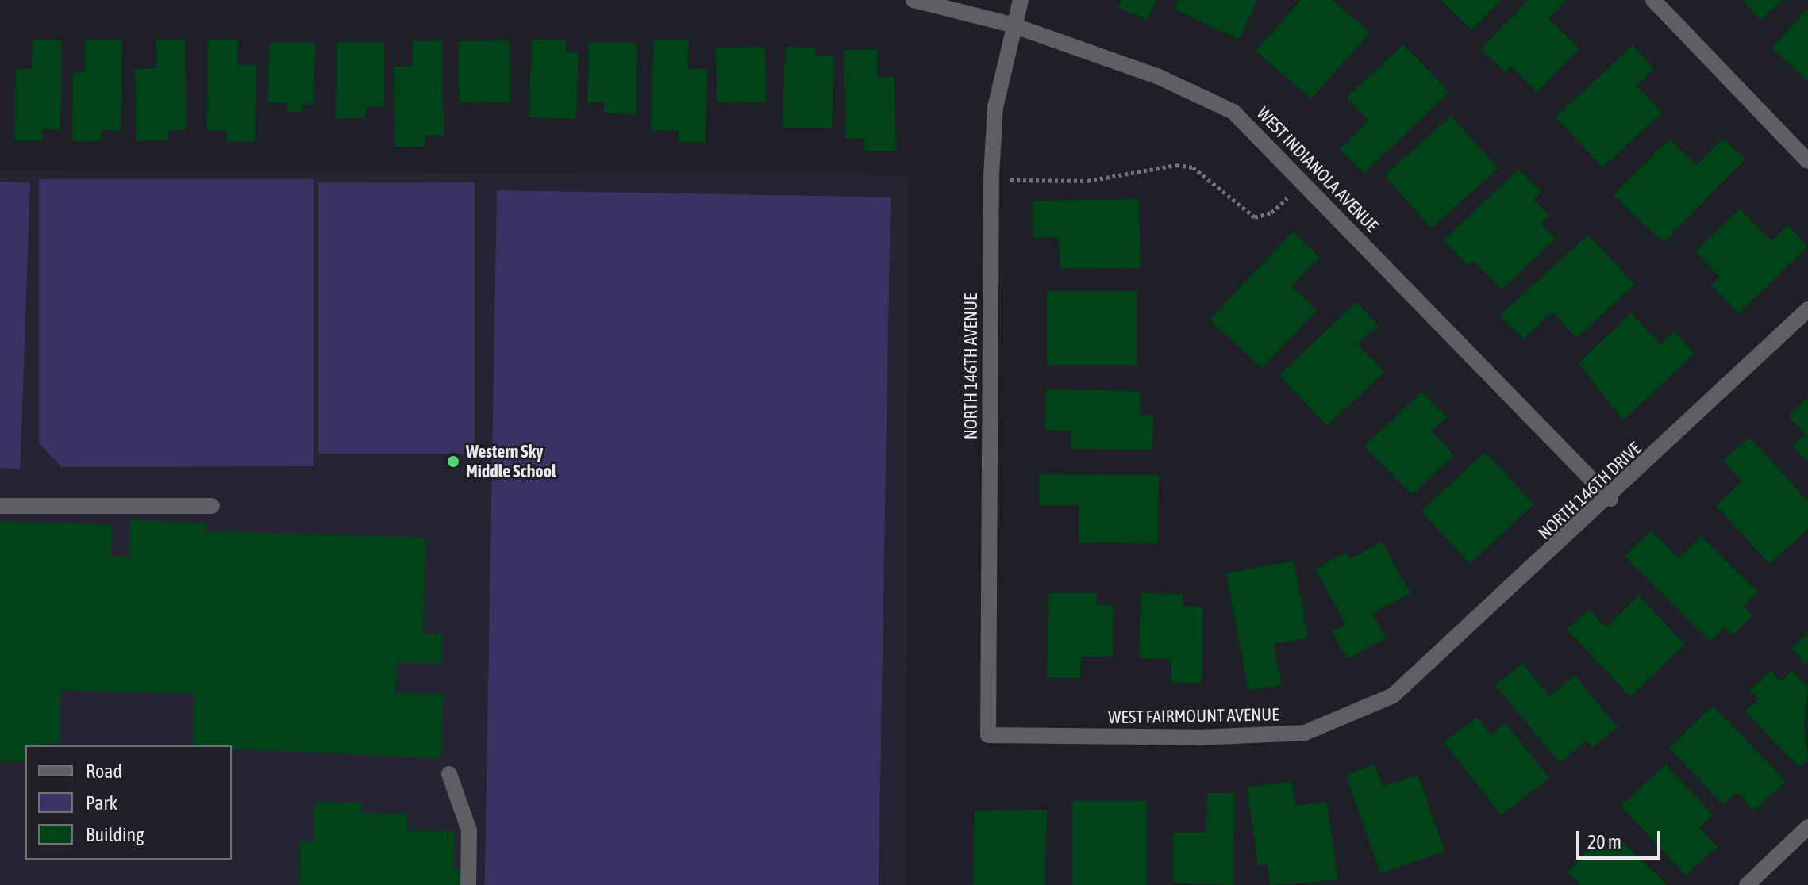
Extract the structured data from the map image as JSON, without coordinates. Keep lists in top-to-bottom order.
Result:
{
  "streets": {
    "street": [
      "WEST INDIANOLA AVENUE",
      "NORTH 146TH AVENUE",
      "NORTH 146TH DRIVE",
      "WEST FAIRMOUNT AVENUE"
    ]
  },
  "crossings": [
    ["WEST INDIANOLA AVENUE", "NORTH 146TH AVENUE"],
    ["WEST INDIANOLA AVENUE", "NORTH 146TH DRIVE"],
    ["NORTH 146TH AVENUE", "WEST FAIRMOUNT AVENUE"],
    ["NORTH 146TH DRIVE", "WEST FAIRMOUNT AVENUE"]
  ],
  "places": ["Western Sky Middle School"],
  "legend": ["Road", "Park", "Building"],
  "scale_bar": "20 m"
}
